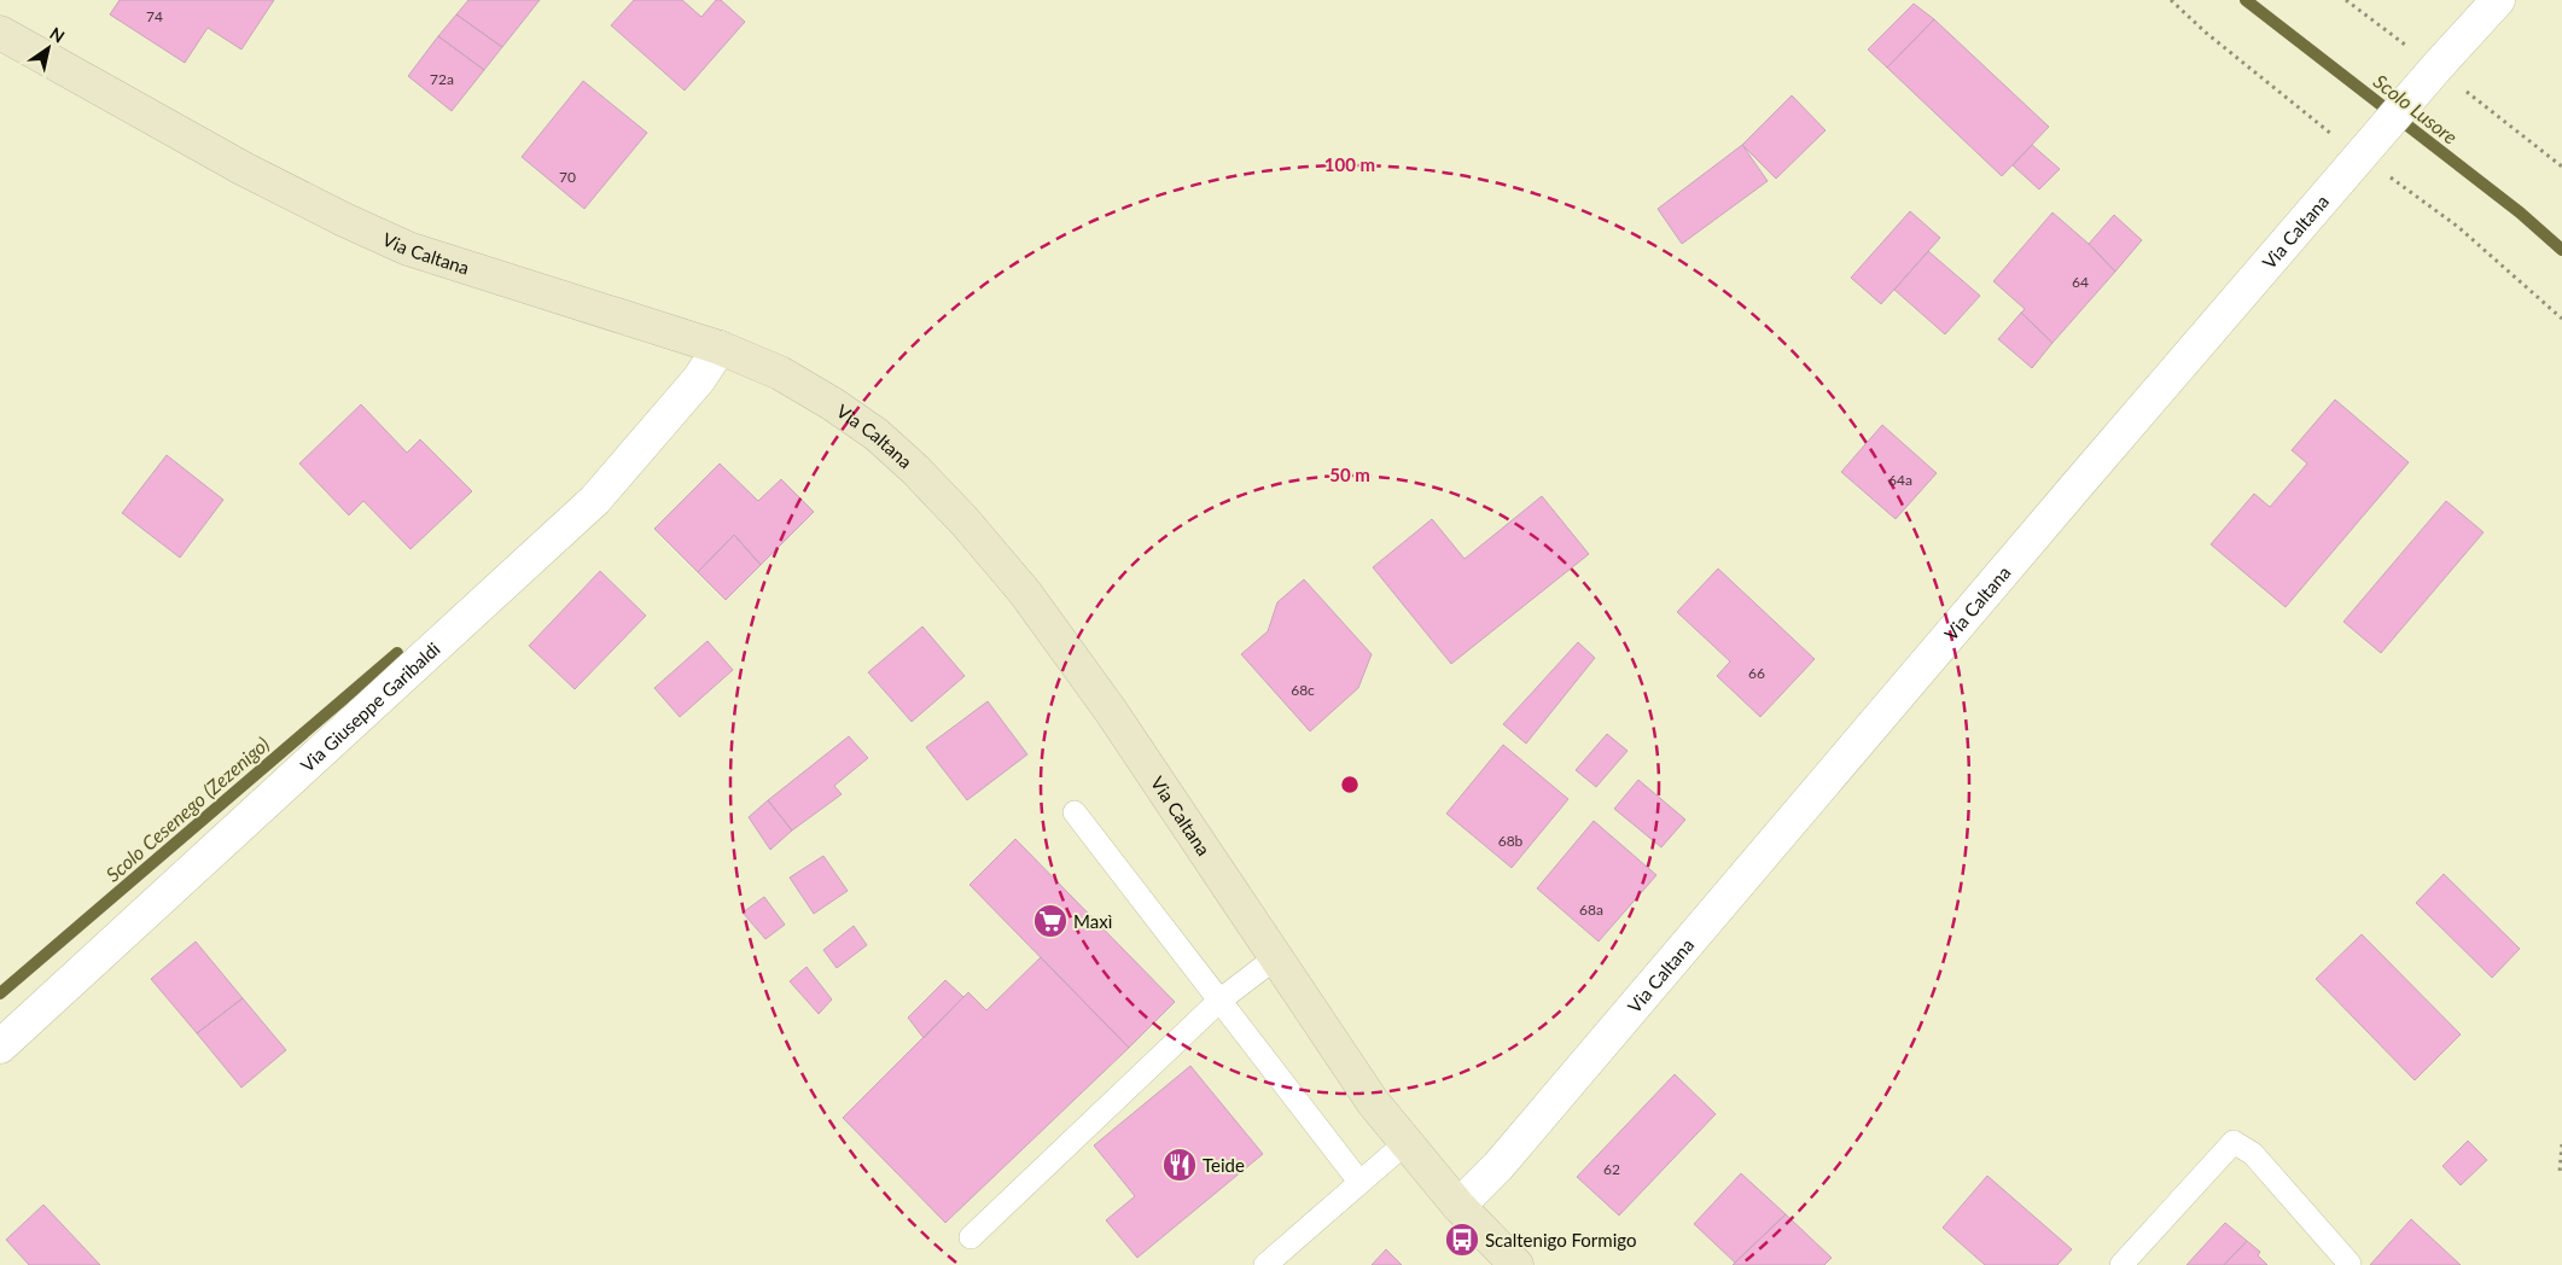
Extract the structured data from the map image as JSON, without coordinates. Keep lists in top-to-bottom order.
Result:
{
  "streets": {
    "main road": ["Via Caltana"],
    "street": ["Via Giuseppe Garibaldi"]
  },
  "crossings": [
    ["Via Caltana", "Via Giuseppe Garibaldi"]
  ],
  "water": ["Scolo Lusore", "Scolo Cesenego (Zezenigo)"],
  "places": {
    "supermarket": ["Maxì"],
    "restaurant": ["Teide"],
    "bus stop": ["Scaltenigo Formigo"]
  },
  "house_numbers": [
    "74",
    "72a",
    "70",
    "64",
    "64a",
    "66",
    "68c",
    "68b",
    "68a",
    "62"
  ],
  "north": "top right",
  "rings": ["100 m", "50 m"]
}
